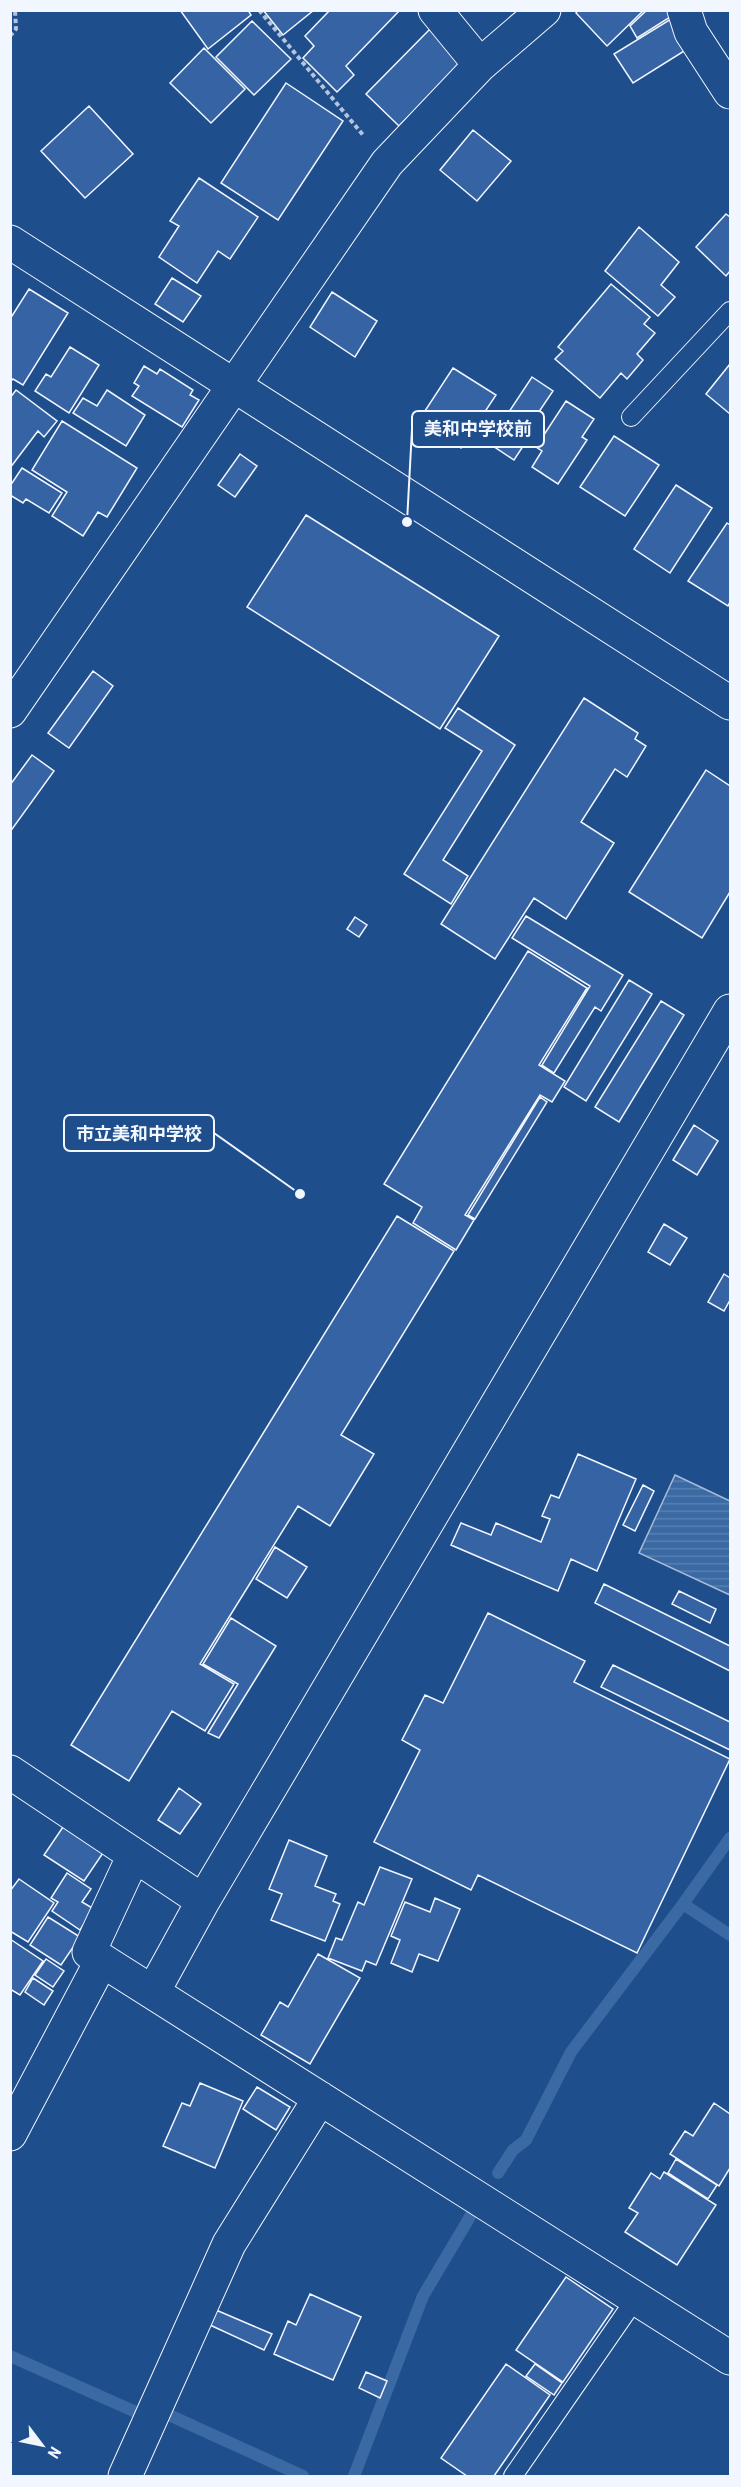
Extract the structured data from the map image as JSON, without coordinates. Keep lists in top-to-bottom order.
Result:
{
  "places": ["美和中学校前", "市立美和中学校"],
  "north": "bottom right"
}
